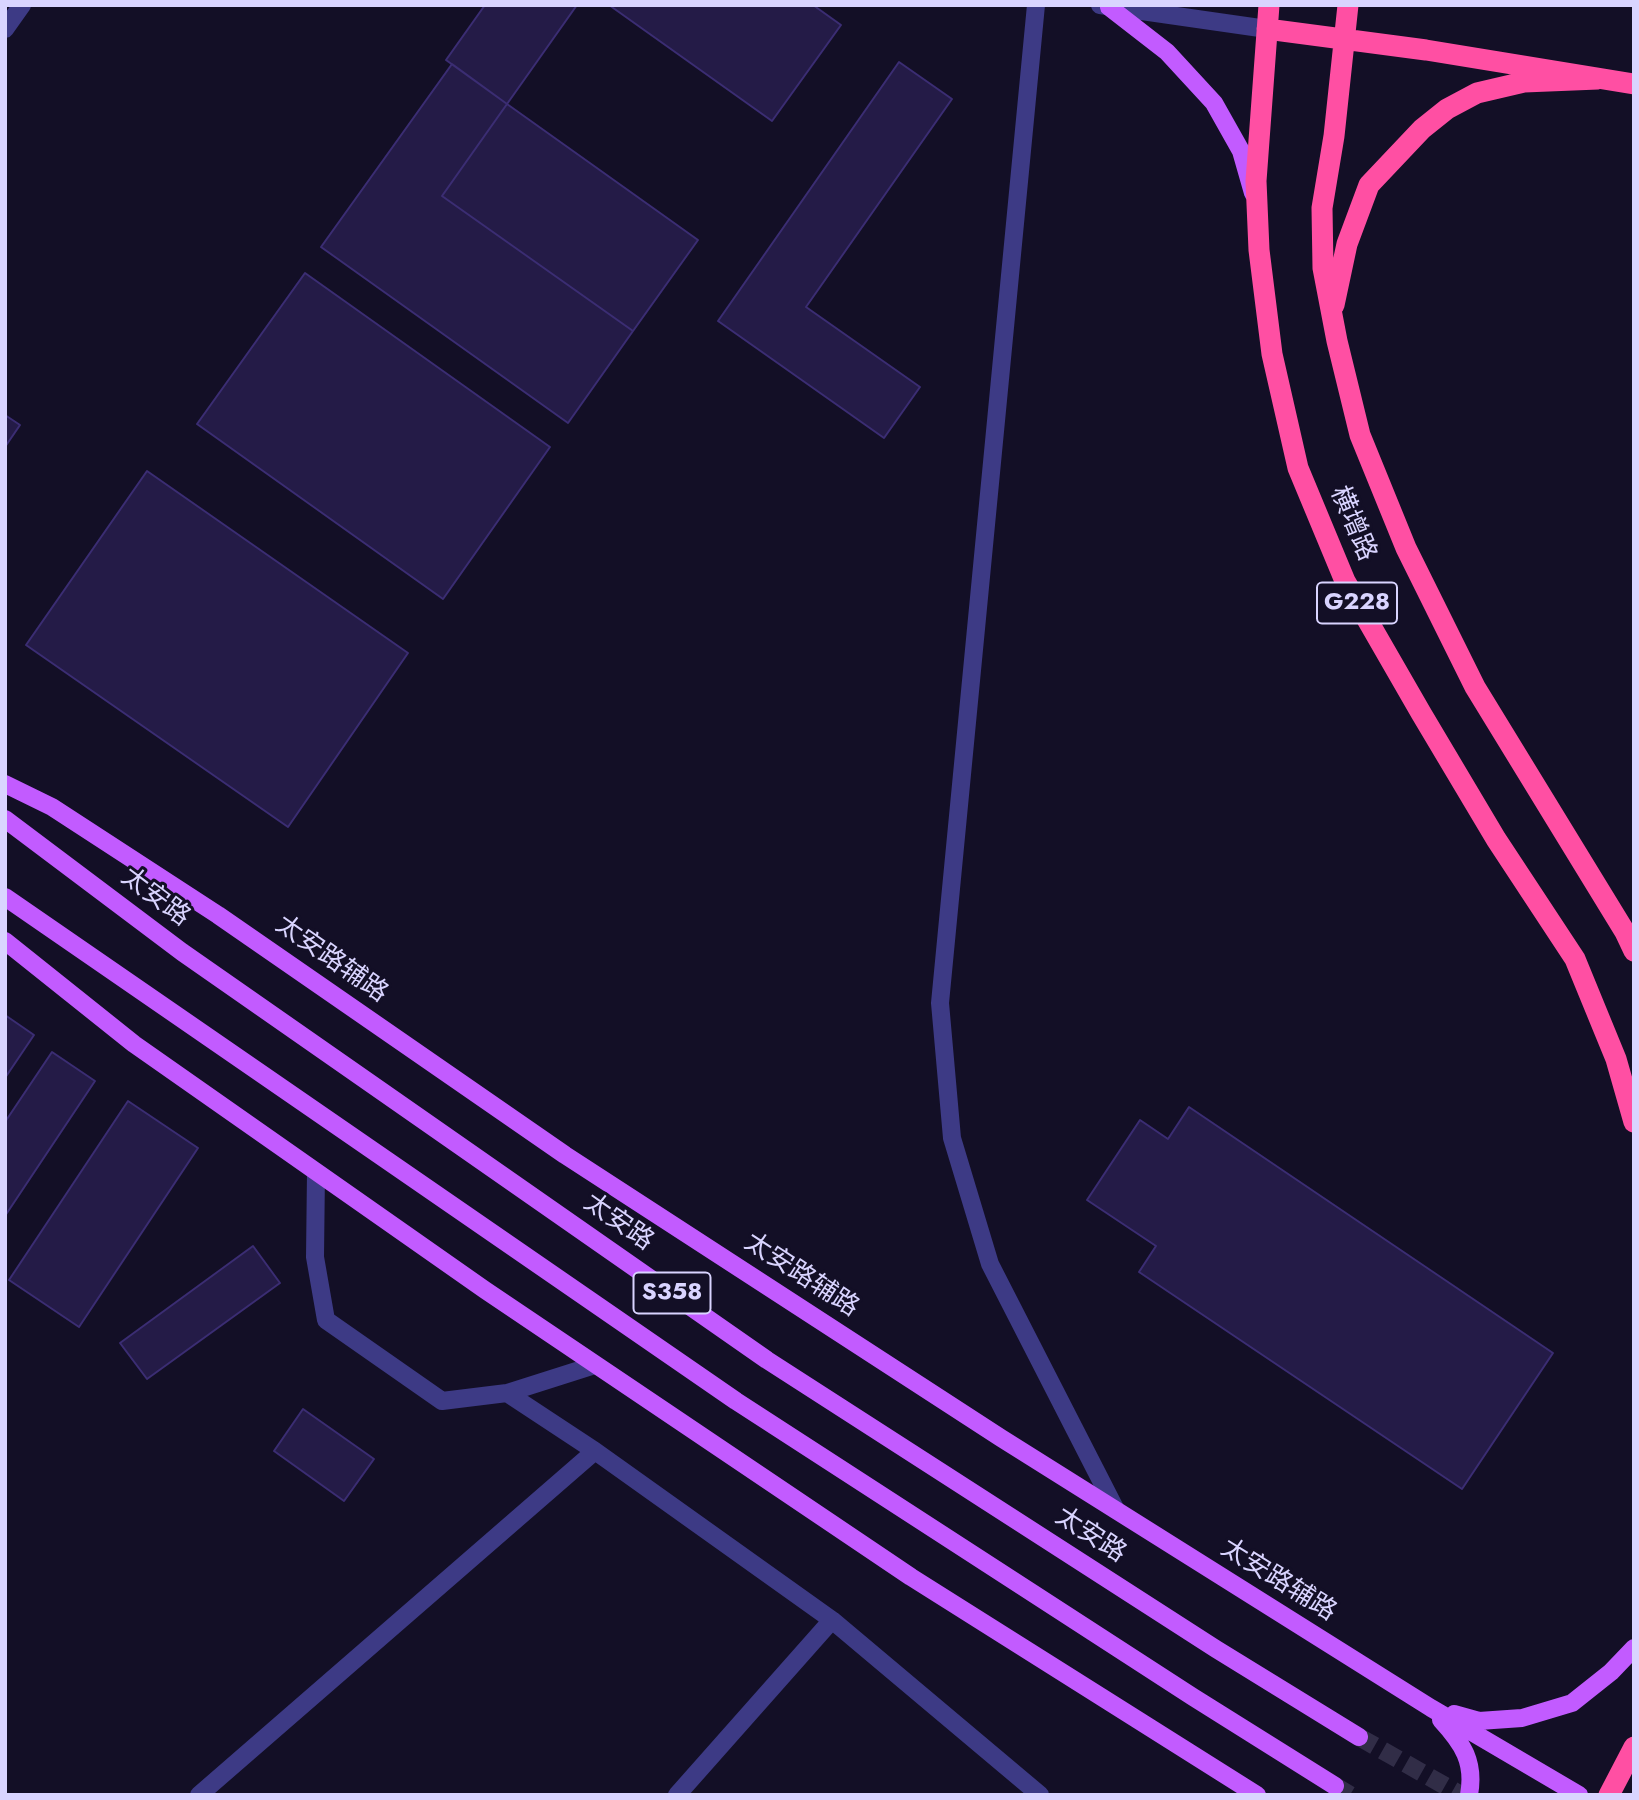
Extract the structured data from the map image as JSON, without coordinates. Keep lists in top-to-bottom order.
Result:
{
  "streets": {
    "highway": ["横增路", "G228"],
    "main road": ["太安路", "太安路辅路", "S358"]
  }
}
